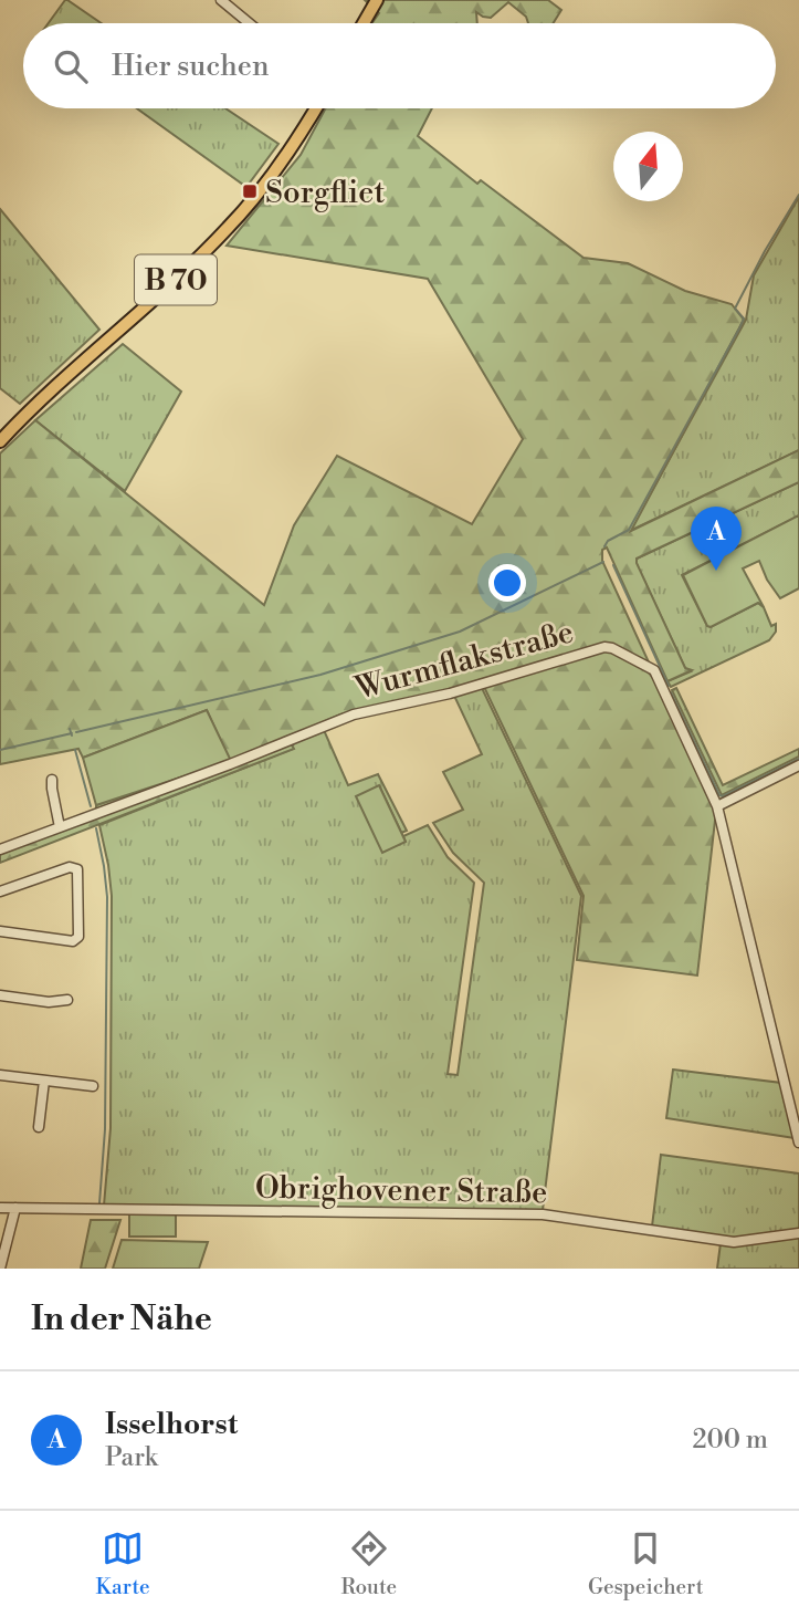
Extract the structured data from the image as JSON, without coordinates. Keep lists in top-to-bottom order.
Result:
{
  "streets": {
    "main road": ["B 70"],
    "street": ["Wurmflakstraße", "Obrighovener Straße"]
  },
  "places": {
    "transit": ["Sorgfliet"]
  },
  "north": "top",
  "page": {
    "search": "Hier suchen",
    "pins": "A",
    "heading": "In der Nähe",
    "list": [
      {
        "mark": "A",
        "name": "Isselhorst",
        "note": "Park",
        "value": "200 m"
      }
    ],
    "nav": ["Karte", "Route", "Gespeichert"]
  }
}
